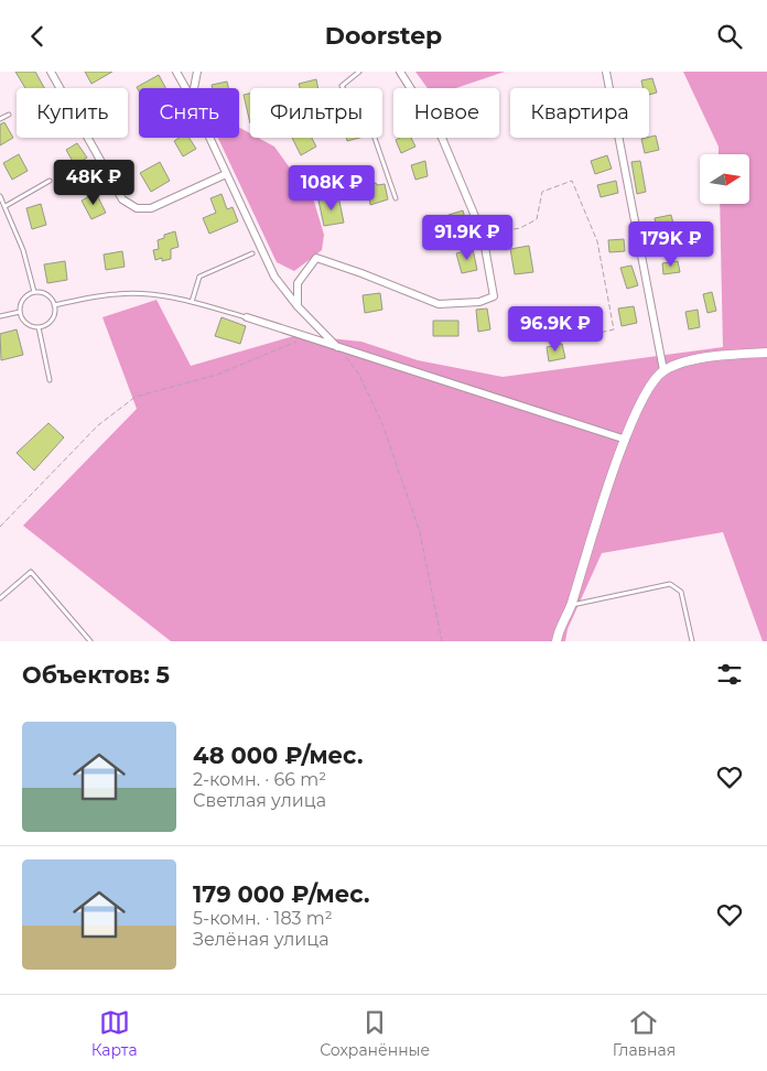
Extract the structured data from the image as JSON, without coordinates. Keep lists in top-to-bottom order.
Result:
{
  "north": "right",
  "page": {
    "header": "Doorstep",
    "chip": [
      "Купить",
      "Снять",
      "Фильтры",
      "Новое",
      "Квартира"
    ],
    "price": [
      "48K ₽",
      "108K ₽",
      "91.9K ₽",
      "179K ₽",
      "96.9K ₽"
    ],
    "heading": "Объектов: 5",
    "list": [
      {
        "name": "48 000 ₽/мес.",
        "note": "2-комн. · 66 m² · Светлая улица"
      },
      {
        "name": "179 000 ₽/мес.",
        "note": "5-комн. · 183 m² · Зелёная улица"
      }
    ],
    "tabs": ["Карта", "Сохранённые", "Главная"]
  }
}
